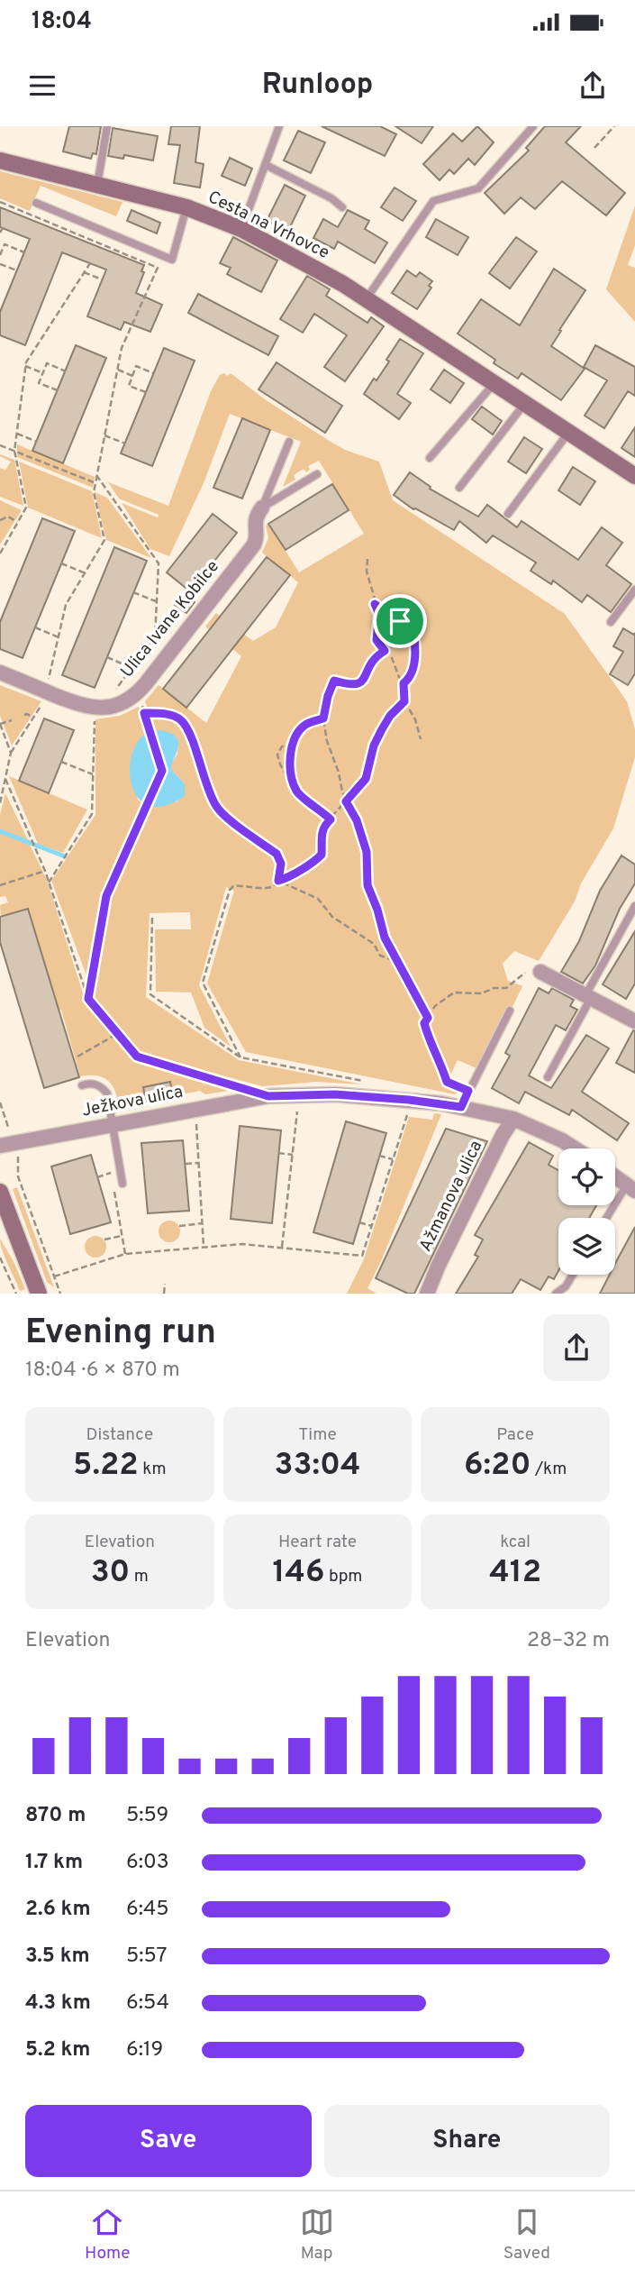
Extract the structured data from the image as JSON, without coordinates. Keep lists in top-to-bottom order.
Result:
{
  "streets": {
    "street": [
      "Cesta na Vrhovce",
      "Ulica Ivane Kobilce",
      "Ježkova ulica",
      "Ažmanova ulica"
    ]
  },
  "crossings": [
    ["Ježkova ulica", "Ažmanova ulica"]
  ],
  "page": {
    "status": "18:04",
    "header": "Runloop",
    "heading": ["Evening run", "18:04 · 6 × 870 m"],
    "stats": [
      ["Distance", "5.22 km"],
      ["Time", "33:04"],
      ["Pace", "6:20 /km"],
      ["Elevation", "30 m"],
      ["Heart rate", "146 bpm"],
      ["kcal", "412"]
    ],
    "chart": ["Elevation", "28–32 m"],
    "list": [
      {
        "name": "870 m",
        "note": "5:59"
      },
      {
        "name": "1.7 km",
        "note": "6:03"
      },
      {
        "name": "2.6 km",
        "note": "6:45"
      },
      {
        "name": "3.5 km",
        "note": "5:57"
      },
      {
        "name": "4.3 km",
        "note": "6:54"
      },
      {
        "name": "5.2 km",
        "note": "6:19"
      }
    ],
    "buttons": ["Save", "Share"],
    "tabs": ["Home", "Map", "Saved"]
  }
}
